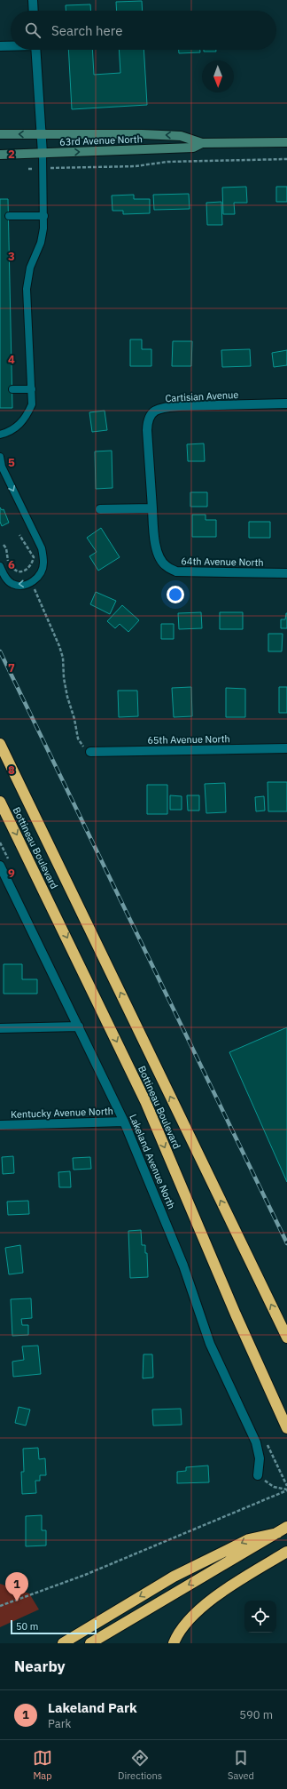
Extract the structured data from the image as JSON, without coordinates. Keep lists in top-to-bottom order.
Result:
{
  "streets": {
    "highway": ["Bottineau Boulevard"],
    "street": [
      "63rd Avenue North",
      "Cartisian Avenue",
      "64th Avenue North",
      "65th Avenue North",
      "Kentucky Avenue North",
      "Lakeland Avenue North"
    ]
  },
  "crossings": [
    ["Cartisian Avenue", "64th Avenue North"],
    ["Kentucky Avenue North", "Lakeland Avenue North"]
  ],
  "scale_bar": "50 m",
  "north": "bottom",
  "page": {
    "search": "Search here",
    "pins": "1",
    "scale": "50 m",
    "heading": "Nearby",
    "list": [
      {
        "mark": "1",
        "name": "Lakeland Park",
        "note": "Park",
        "value": "590 m"
      }
    ],
    "nav": ["Map", "Directions", "Saved"]
  },
  "grid": {
    "rows": [
      "2",
      "3",
      "4",
      "5",
      "6",
      "7",
      "8",
      "9"
    ]
  }
}
